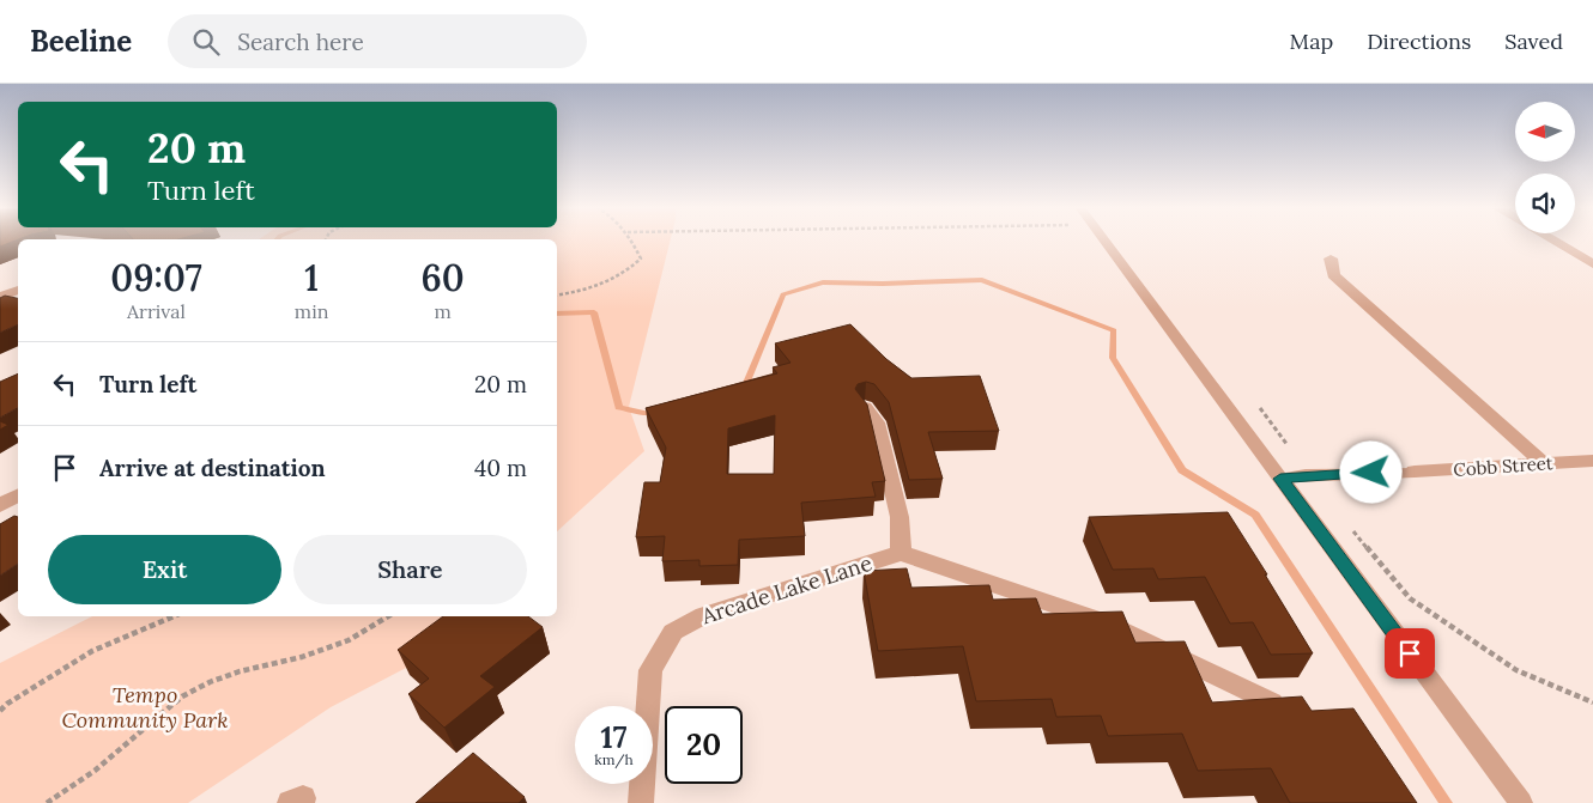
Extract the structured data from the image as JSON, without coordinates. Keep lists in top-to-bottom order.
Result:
{
  "streets": {
    "street": ["Cobb Street", "Arcade Lake Lane"]
  },
  "parks": ["Tempo Community Park"],
  "north": "left",
  "page": {
    "header": "Beeline",
    "search": "Search here",
    "nav": ["Map", "Directions", "Saved"],
    "turn": ["20 m", "Turn left"],
    "eta": [
      "09:07",
      "Arrival",
      "1",
      "min",
      "60",
      "m"
    ],
    "list": [
      {
        "name": "Turn left",
        "value": "20 m"
      },
      {
        "name": "Arrive at destination",
        "value": "40 m"
      }
    ],
    "buttons": ["Exit", "Share"],
    "speed": "17 km/h",
    "limit": "20"
  }
}
